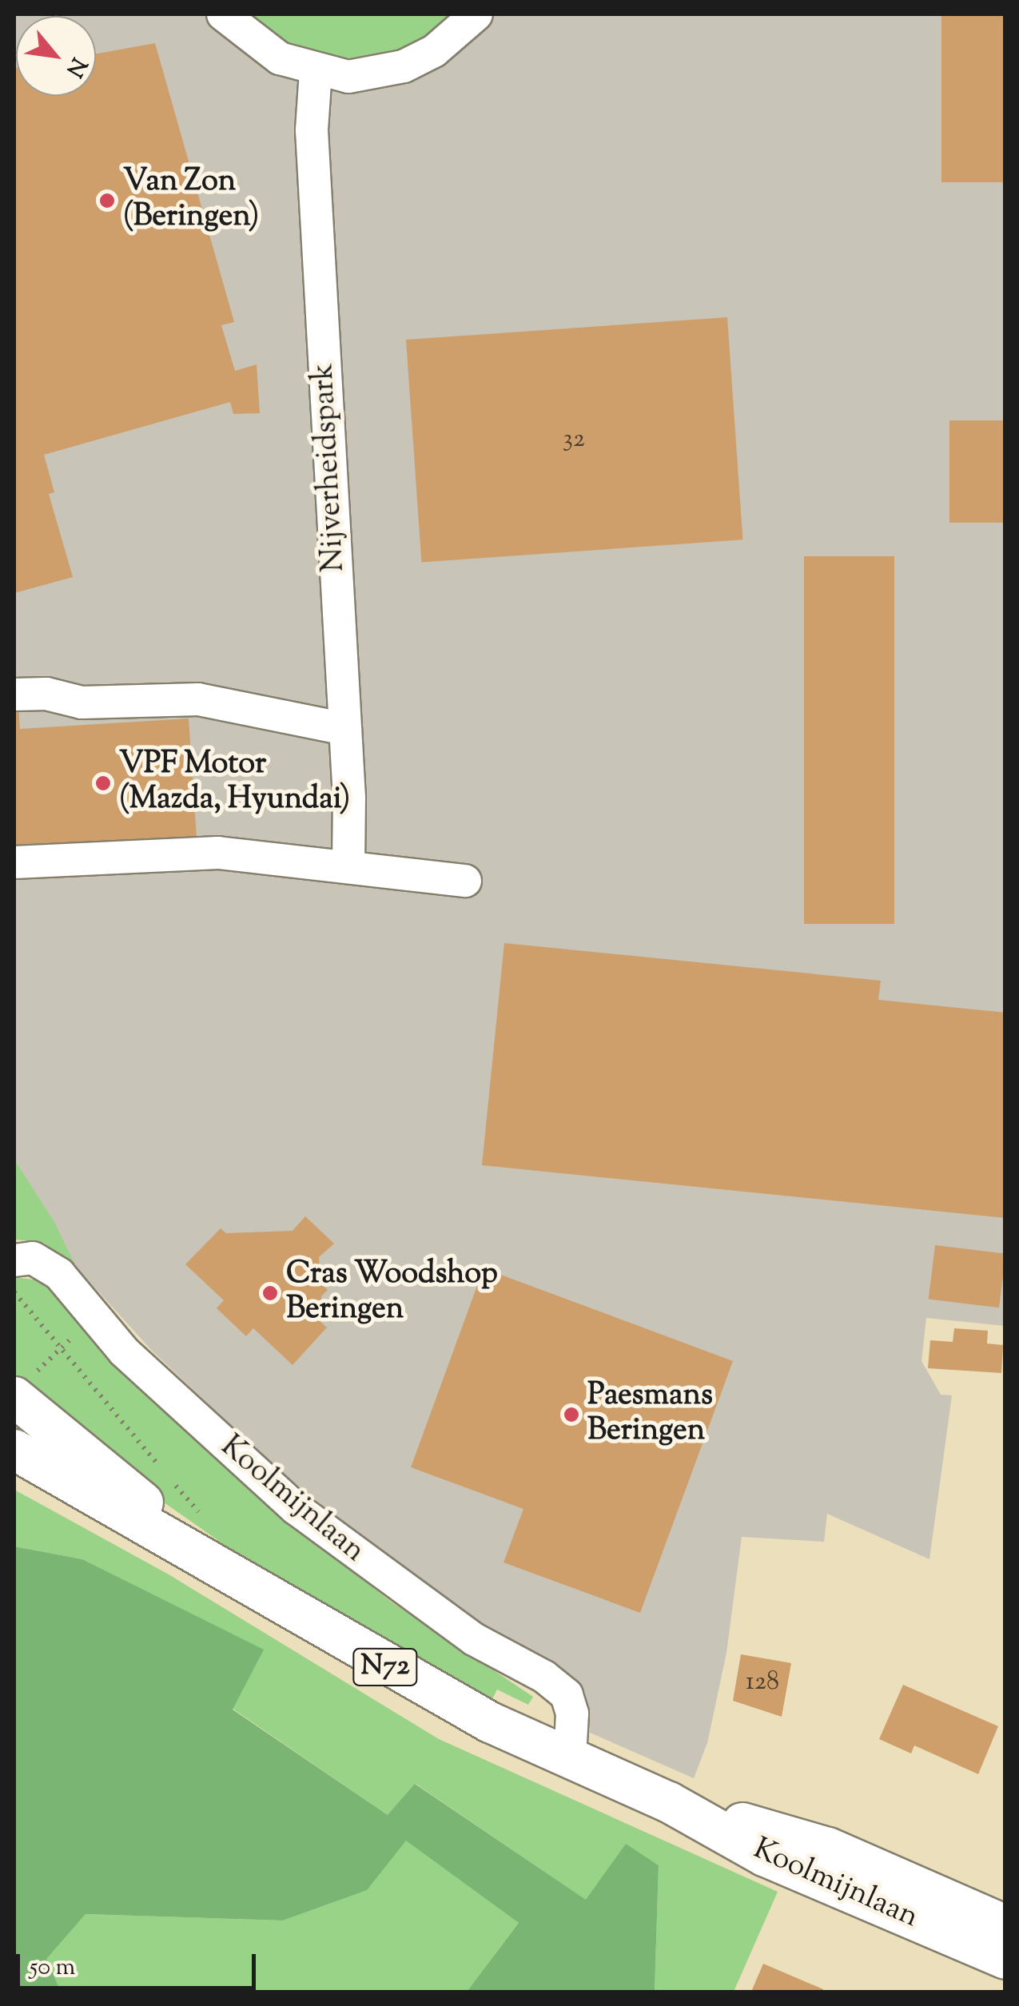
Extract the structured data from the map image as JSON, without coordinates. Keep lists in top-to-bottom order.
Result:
{
  "streets": {
    "main road": ["Koolmijnlaan", "N72"],
    "street": ["Nijverheidspark"]
  },
  "places": [
    "Van Zon (Beringen)",
    "VPF Motor (Mazda, Hyundai)",
    "Cras Woodshop Beringen",
    "Paesmans Beringen"
  ],
  "house_numbers": ["32", "128"],
  "scale_bar": "50 m",
  "north": "bottom right"
}
